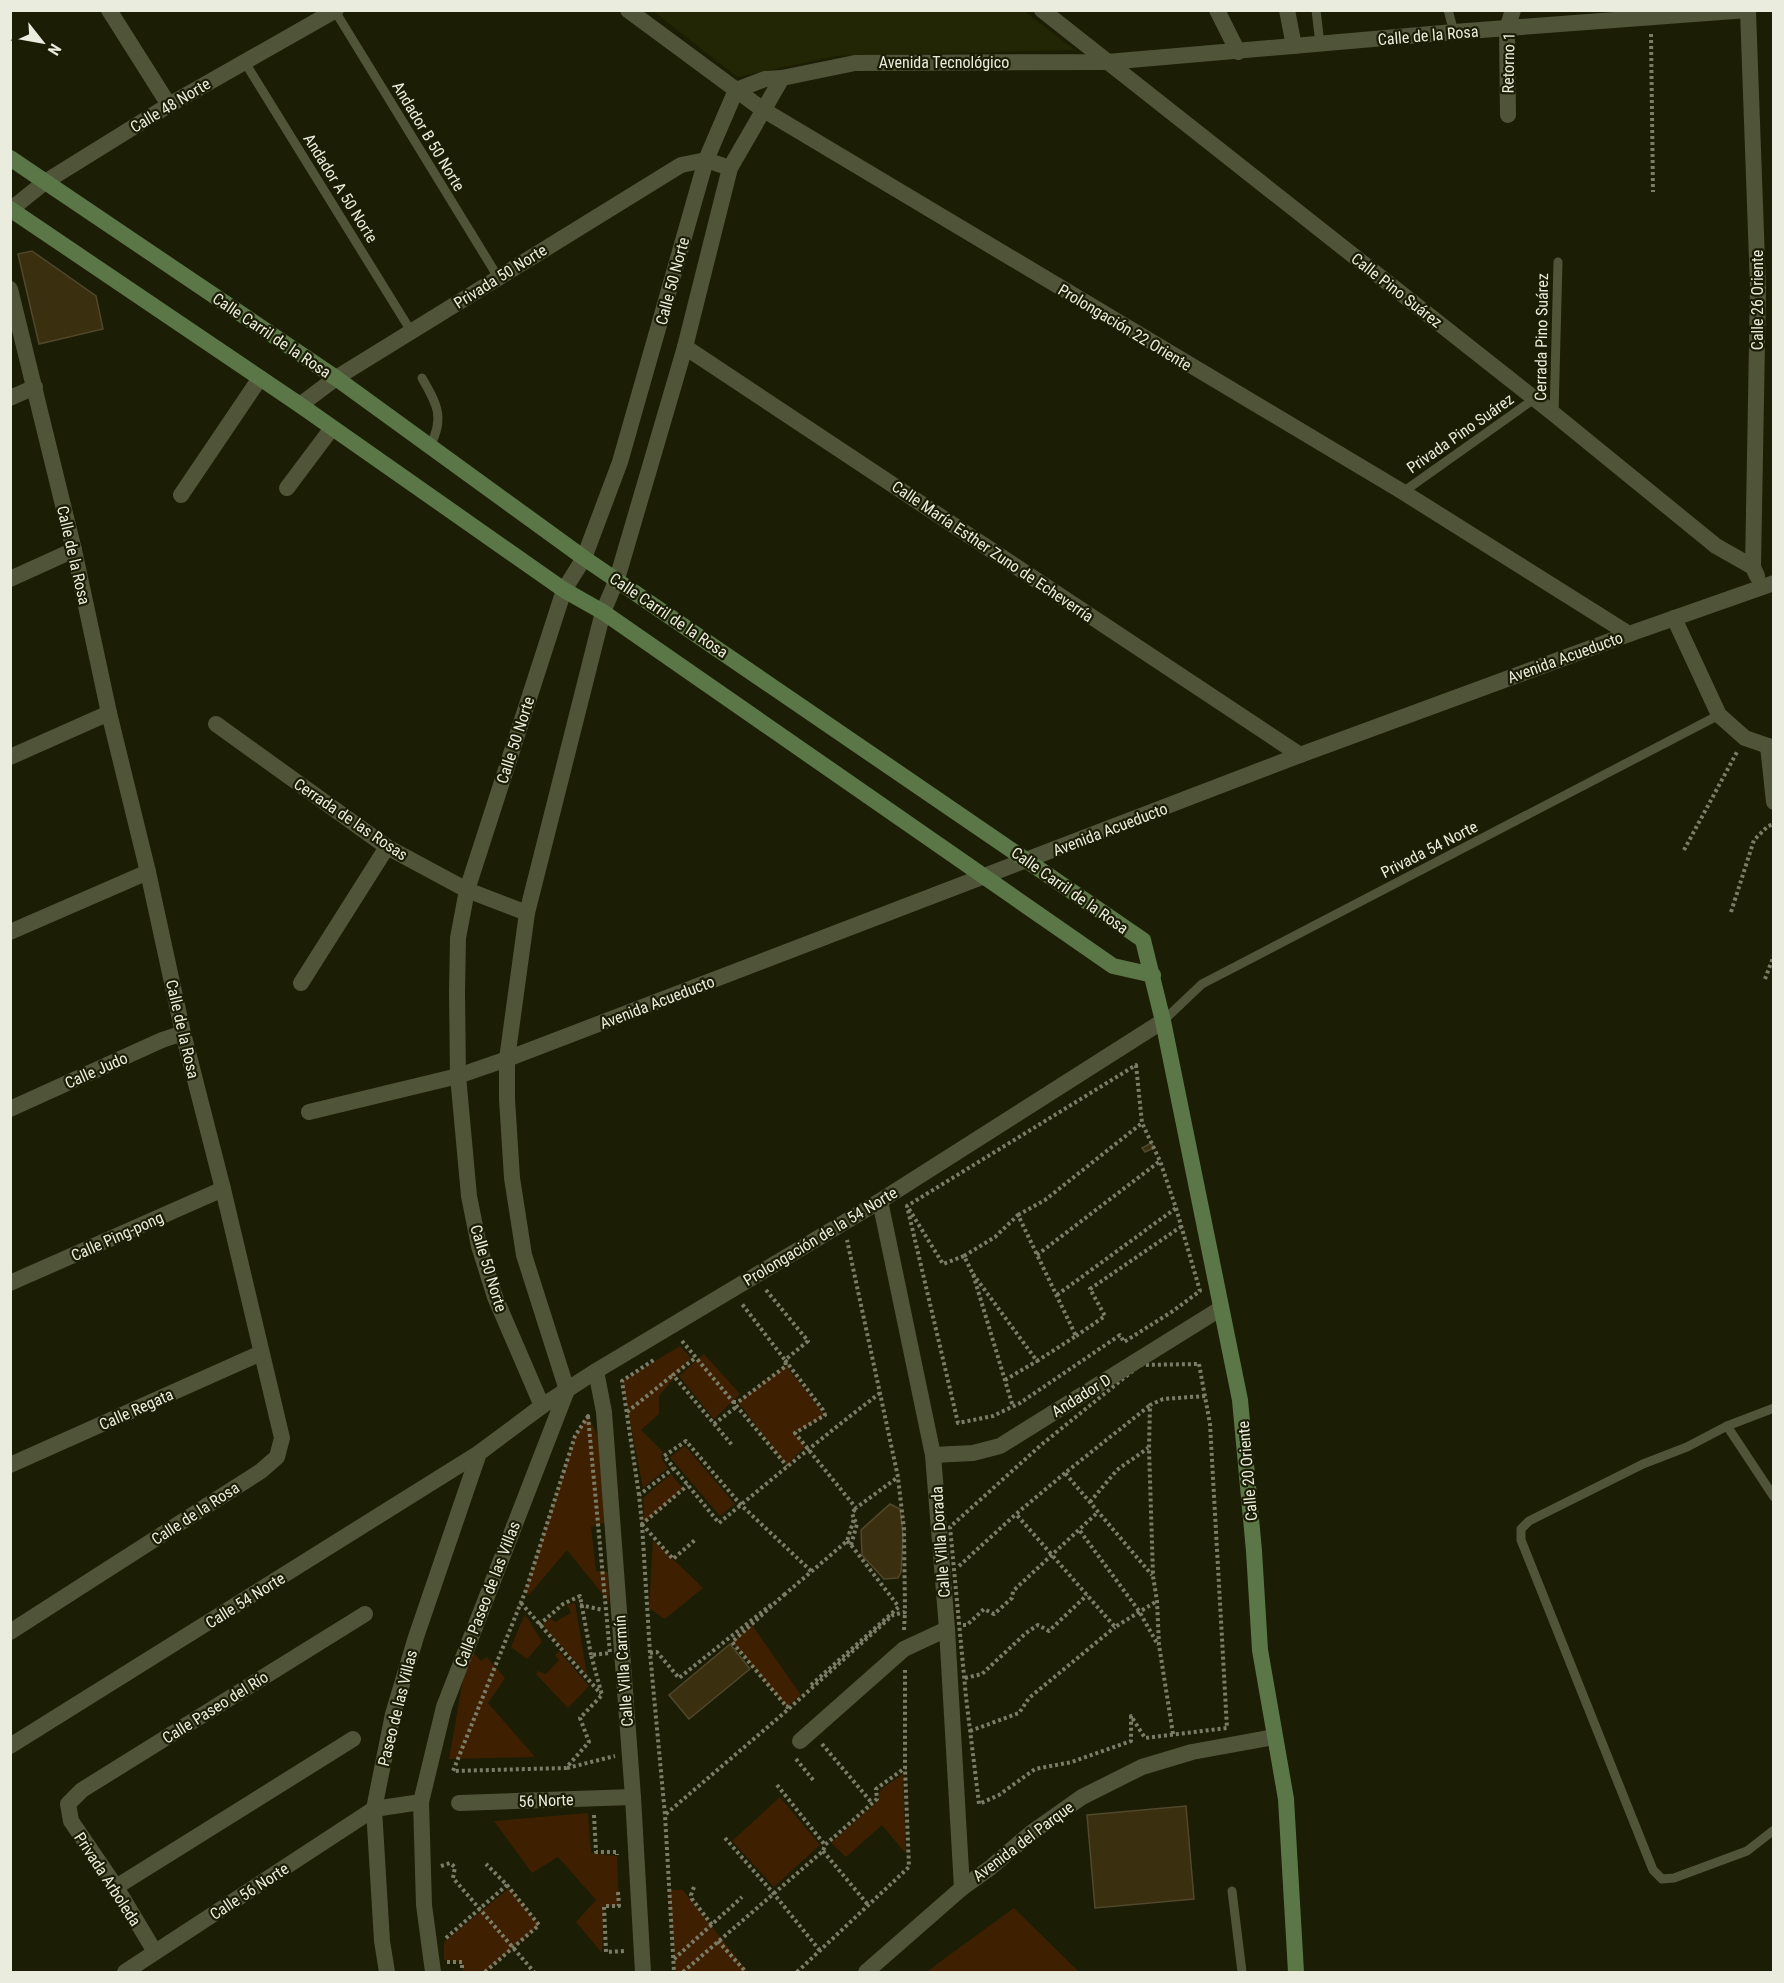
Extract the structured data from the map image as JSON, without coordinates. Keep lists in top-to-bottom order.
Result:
{
  "streets": {
    "main road": ["Calle Carril de la Rosa", "Calle 20 Oriente"],
    "street": [
      "Calle de la Rosa",
      "Avenida Tecnológico",
      "Retorno 1",
      "Calle 48 Norte",
      "Privada 50 Norte",
      "Calle 50 Norte",
      "Calle Pino Suárez",
      "Calle 26 Oriente",
      "Prolongación 22 Oriente",
      "Calle María Esther Zuno de Echeverría",
      "Avenida Acueducto",
      "Cerrada de las Rosas",
      "Calle Judo",
      "Calle Ping-pong",
      "Prolongación de la 54 Norte",
      "Andador D",
      "Calle Regata",
      "Calle Villa Dorada",
      "Calle Paseo de las Villas",
      "Calle 54 Norte",
      "Calle Villa Carmín",
      "Calle Paseo del Río",
      "Paseo de las Villas",
      "56 Norte",
      "Avenida del Parque",
      "Privada Arboleda",
      "Calle 56 Norte"
    ],
    "lane": [
      "Andador B 50 Norte",
      "Andador A 50 Norte",
      "Cerrada Pino Suárez",
      "Privada Pino Suárez",
      "Privada 54 Norte"
    ]
  },
  "crossings": [
    ["Calle de la Rosa", "Avenida Tecnológico"],
    ["Calle de la Rosa", "Retorno 1"],
    ["Calle de la Rosa", "Calle Pino Suárez"],
    ["Calle de la Rosa", "Calle 26 Oriente"],
    ["Calle de la Rosa", "Calle Judo"],
    ["Calle de la Rosa", "Calle Ping-pong"],
    ["Calle de la Rosa", "Calle Regata"],
    ["Avenida Tecnológico", "Calle 50 Norte"],
    ["Avenida Tecnológico", "Calle Pino Suárez"],
    ["Avenida Tecnológico", "Prolongación 22 Oriente"],
    ["Calle 48 Norte", "Andador B 50 Norte"],
    ["Calle 48 Norte", "Andador A 50 Norte"],
    ["Calle 48 Norte", "Calle Carril de la Rosa"],
    ["Andador B 50 Norte", "Privada 50 Norte"],
    ["Andador A 50 Norte", "Privada 50 Norte"],
    ["Privada 50 Norte", "Calle 50 Norte"],
    ["Privada 50 Norte", "Calle Carril de la Rosa"],
    ["Calle 50 Norte", "Prolongación 22 Oriente"],
    ["Calle 50 Norte", "Calle Carril de la Rosa"],
    ["Calle 50 Norte", "Calle María Esther Zuno de Echeverría"],
    ["Calle 50 Norte", "Avenida Acueducto"],
    ["Calle 50 Norte", "Cerrada de las Rosas"],
    ["Calle 50 Norte", "Prolongación de la 54 Norte"],
    ["Calle 50 Norte", "Calle Paseo de las Villas"],
    ["Calle Pino Suárez", "Calle 26 Oriente"],
    ["Calle Pino Suárez", "Cerrada Pino Suárez"],
    ["Calle Pino Suárez", "Privada Pino Suárez"],
    ["Calle 26 Oriente", "Avenida Acueducto"],
    ["Prolongación 22 Oriente", "Privada Pino Suárez"],
    ["Prolongación 22 Oriente", "Avenida Acueducto"],
    ["Calle Carril de la Rosa", "Avenida Acueducto"],
    ["Calle Carril de la Rosa", "Calle 20 Oriente"],
    ["Calle María Esther Zuno de Echeverría", "Avenida Acueducto"],
    ["Privada 54 Norte", "Prolongación de la 54 Norte"],
    ["Privada 54 Norte", "Calle 20 Oriente"],
    ["Prolongación de la 54 Norte", "Calle 20 Oriente"],
    ["Prolongación de la 54 Norte", "Calle Villa Dorada"],
    ["Prolongación de la 54 Norte", "Calle Paseo de las Villas"],
    ["Prolongación de la 54 Norte", "Calle 54 Norte"],
    ["Prolongación de la 54 Norte", "Calle Villa Carmín"],
    ["Prolongación de la 54 Norte", "Paseo de las Villas"],
    ["Andador D", "Calle 20 Oriente"],
    ["Andador D", "Calle Villa Dorada"],
    ["Calle 20 Oriente", "Avenida del Parque"],
    ["Calle Villa Dorada", "Avenida del Parque"],
    ["Calle 54 Norte", "Paseo de las Villas"],
    ["Calle Villa Carmín", "56 Norte"],
    ["Calle Paseo del Río", "Privada Arboleda"],
    ["Paseo de las Villas", "Calle 56 Norte"],
    ["Privada Arboleda", "Calle 56 Norte"]
  ],
  "north": "bottom right"
}
